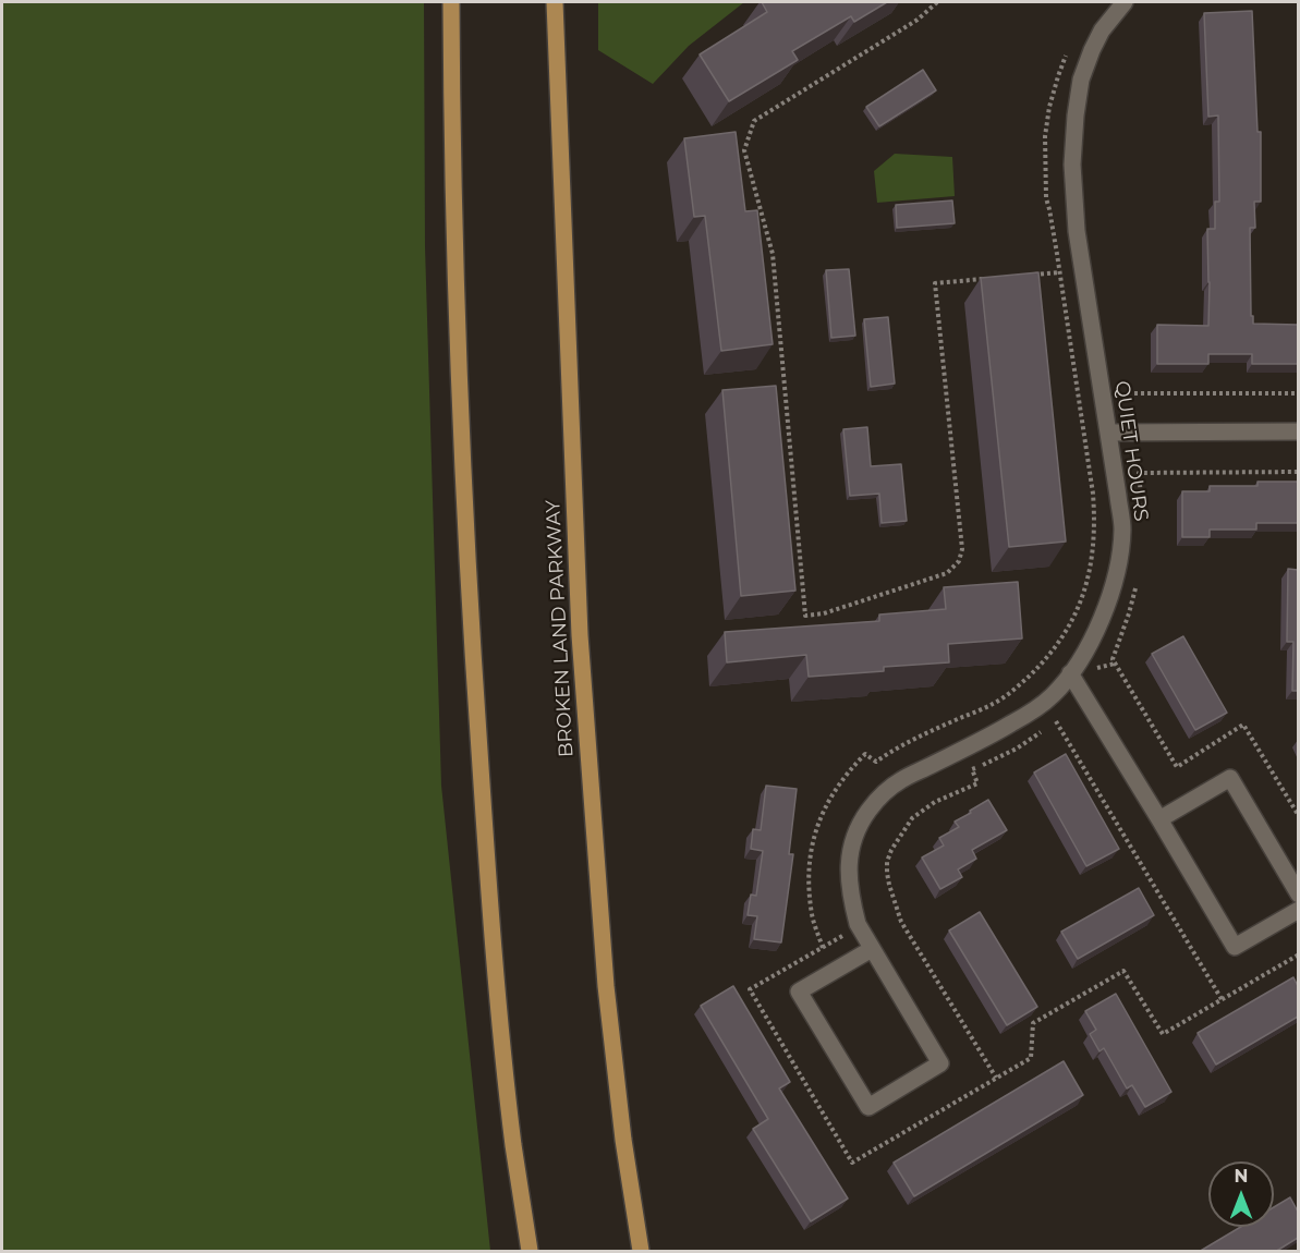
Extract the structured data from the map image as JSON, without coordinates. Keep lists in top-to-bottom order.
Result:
{
  "streets": {
    "main road": ["BROKEN LAND PARKWAY"],
    "street": ["QUIET HOURS"]
  },
  "north": "top"
}
